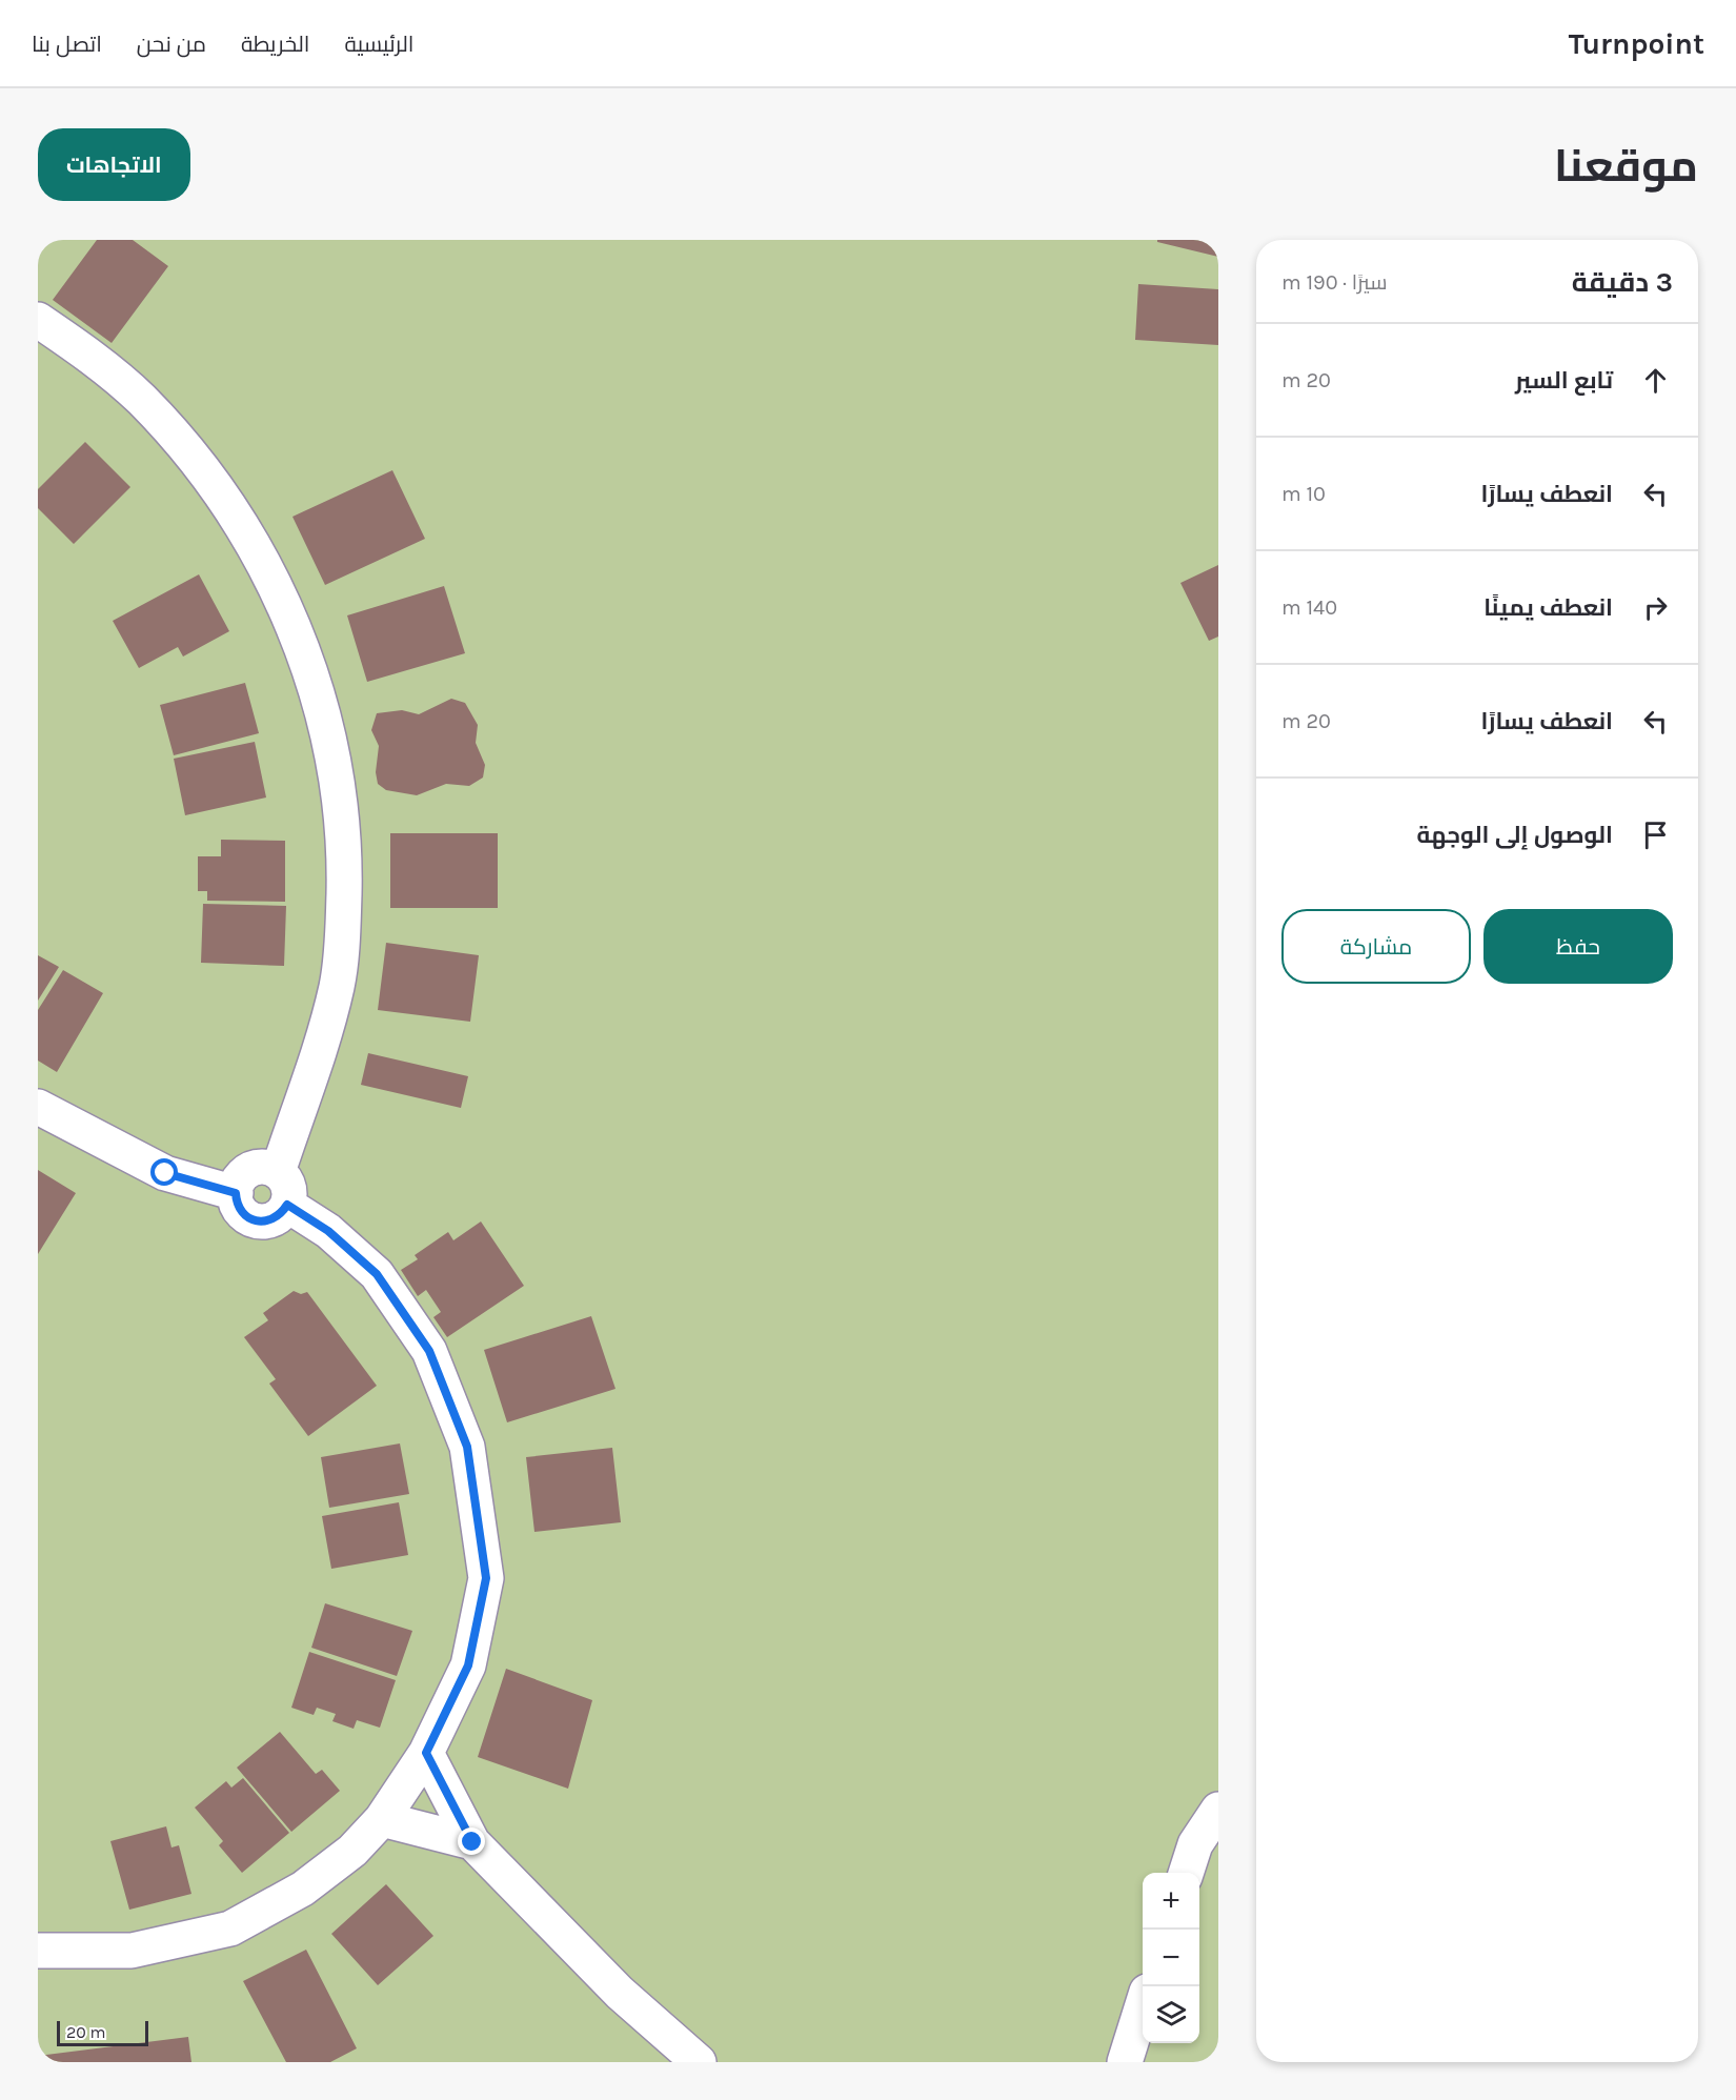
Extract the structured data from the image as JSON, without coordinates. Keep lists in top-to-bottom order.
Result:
{
  "scale_bar": "20 m",
  "page": {
    "header": "Turnpoint",
    "nav": [
      "الرئيسية",
      "الخريطة",
      "من نحن",
      "اتصل بنا"
    ],
    "title": "موقعنا",
    "buttons": [
      "الاتجاهات",
      ["حفظ", "مشاركة"]
    ],
    "heading": ["3 دقيقة", "سيرًا · 190 m"],
    "list": [
      ["تابع السير", "20 m"],
      ["انعطف يسارًا", "10 m"],
      ["انعطف يمينًا", "140 m"],
      ["انعطف يسارًا", "20 m"],
      "الوصول إلى الوجهة"
    ],
    "map_buttons": ["+", "−"],
    "scale": "20 m"
  }
}
